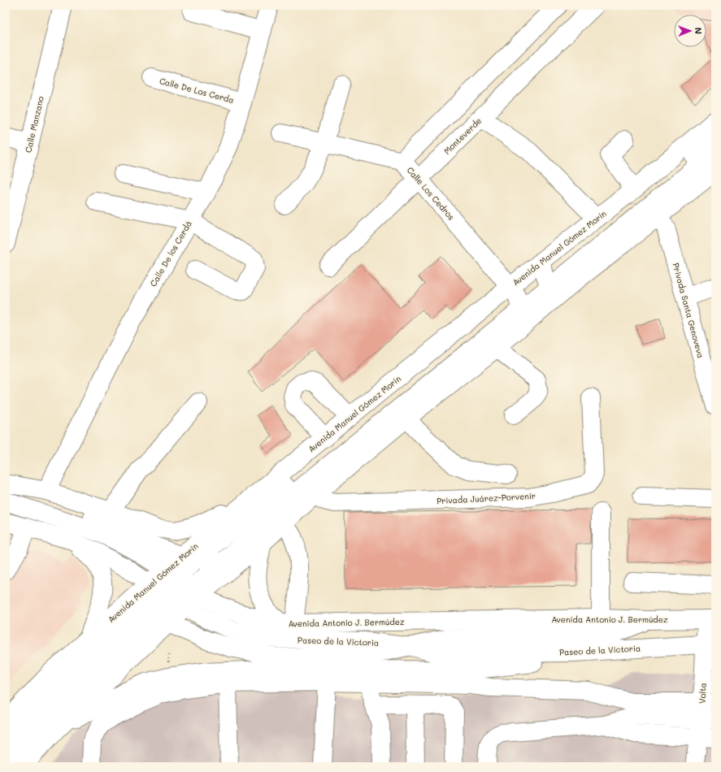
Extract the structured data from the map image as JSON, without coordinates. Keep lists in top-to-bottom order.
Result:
{
  "streets": {
    "main road": [
      "Calle De Los Cerda",
      "Calle Manzano",
      "Monteverde",
      "Calle Los Cedros",
      "Avenida Manuel Gómez Morín",
      "Calle De los Cerdá",
      "Privada Santa Genoveva",
      "Privada Juárez-Porvenir",
      "Avenida Antonio J. Bermúdez",
      "Paseo de la Victoria",
      "Volta"
    ]
  },
  "crossings": [
    ["Calle De Los Cerda", "Calle De los Cerdá"],
    ["Monteverde", "Calle Los Cedros"],
    ["Calle Los Cedros", "Avenida Manuel Gómez Morín"],
    ["Avenida Manuel Gómez Morín", "Privada Santa Genoveva"],
    ["Avenida Manuel Gómez Morín", "Privada Juárez-Porvenir"],
    ["Avenida Manuel Gómez Morín", "Avenida Antonio J. Bermúdez"],
    ["Avenida Manuel Gómez Morín", "Paseo de la Victoria"],
    ["Avenida Antonio J. Bermúdez", "Volta"],
    ["Paseo de la Victoria", "Volta"]
  ],
  "north": "right"
}
